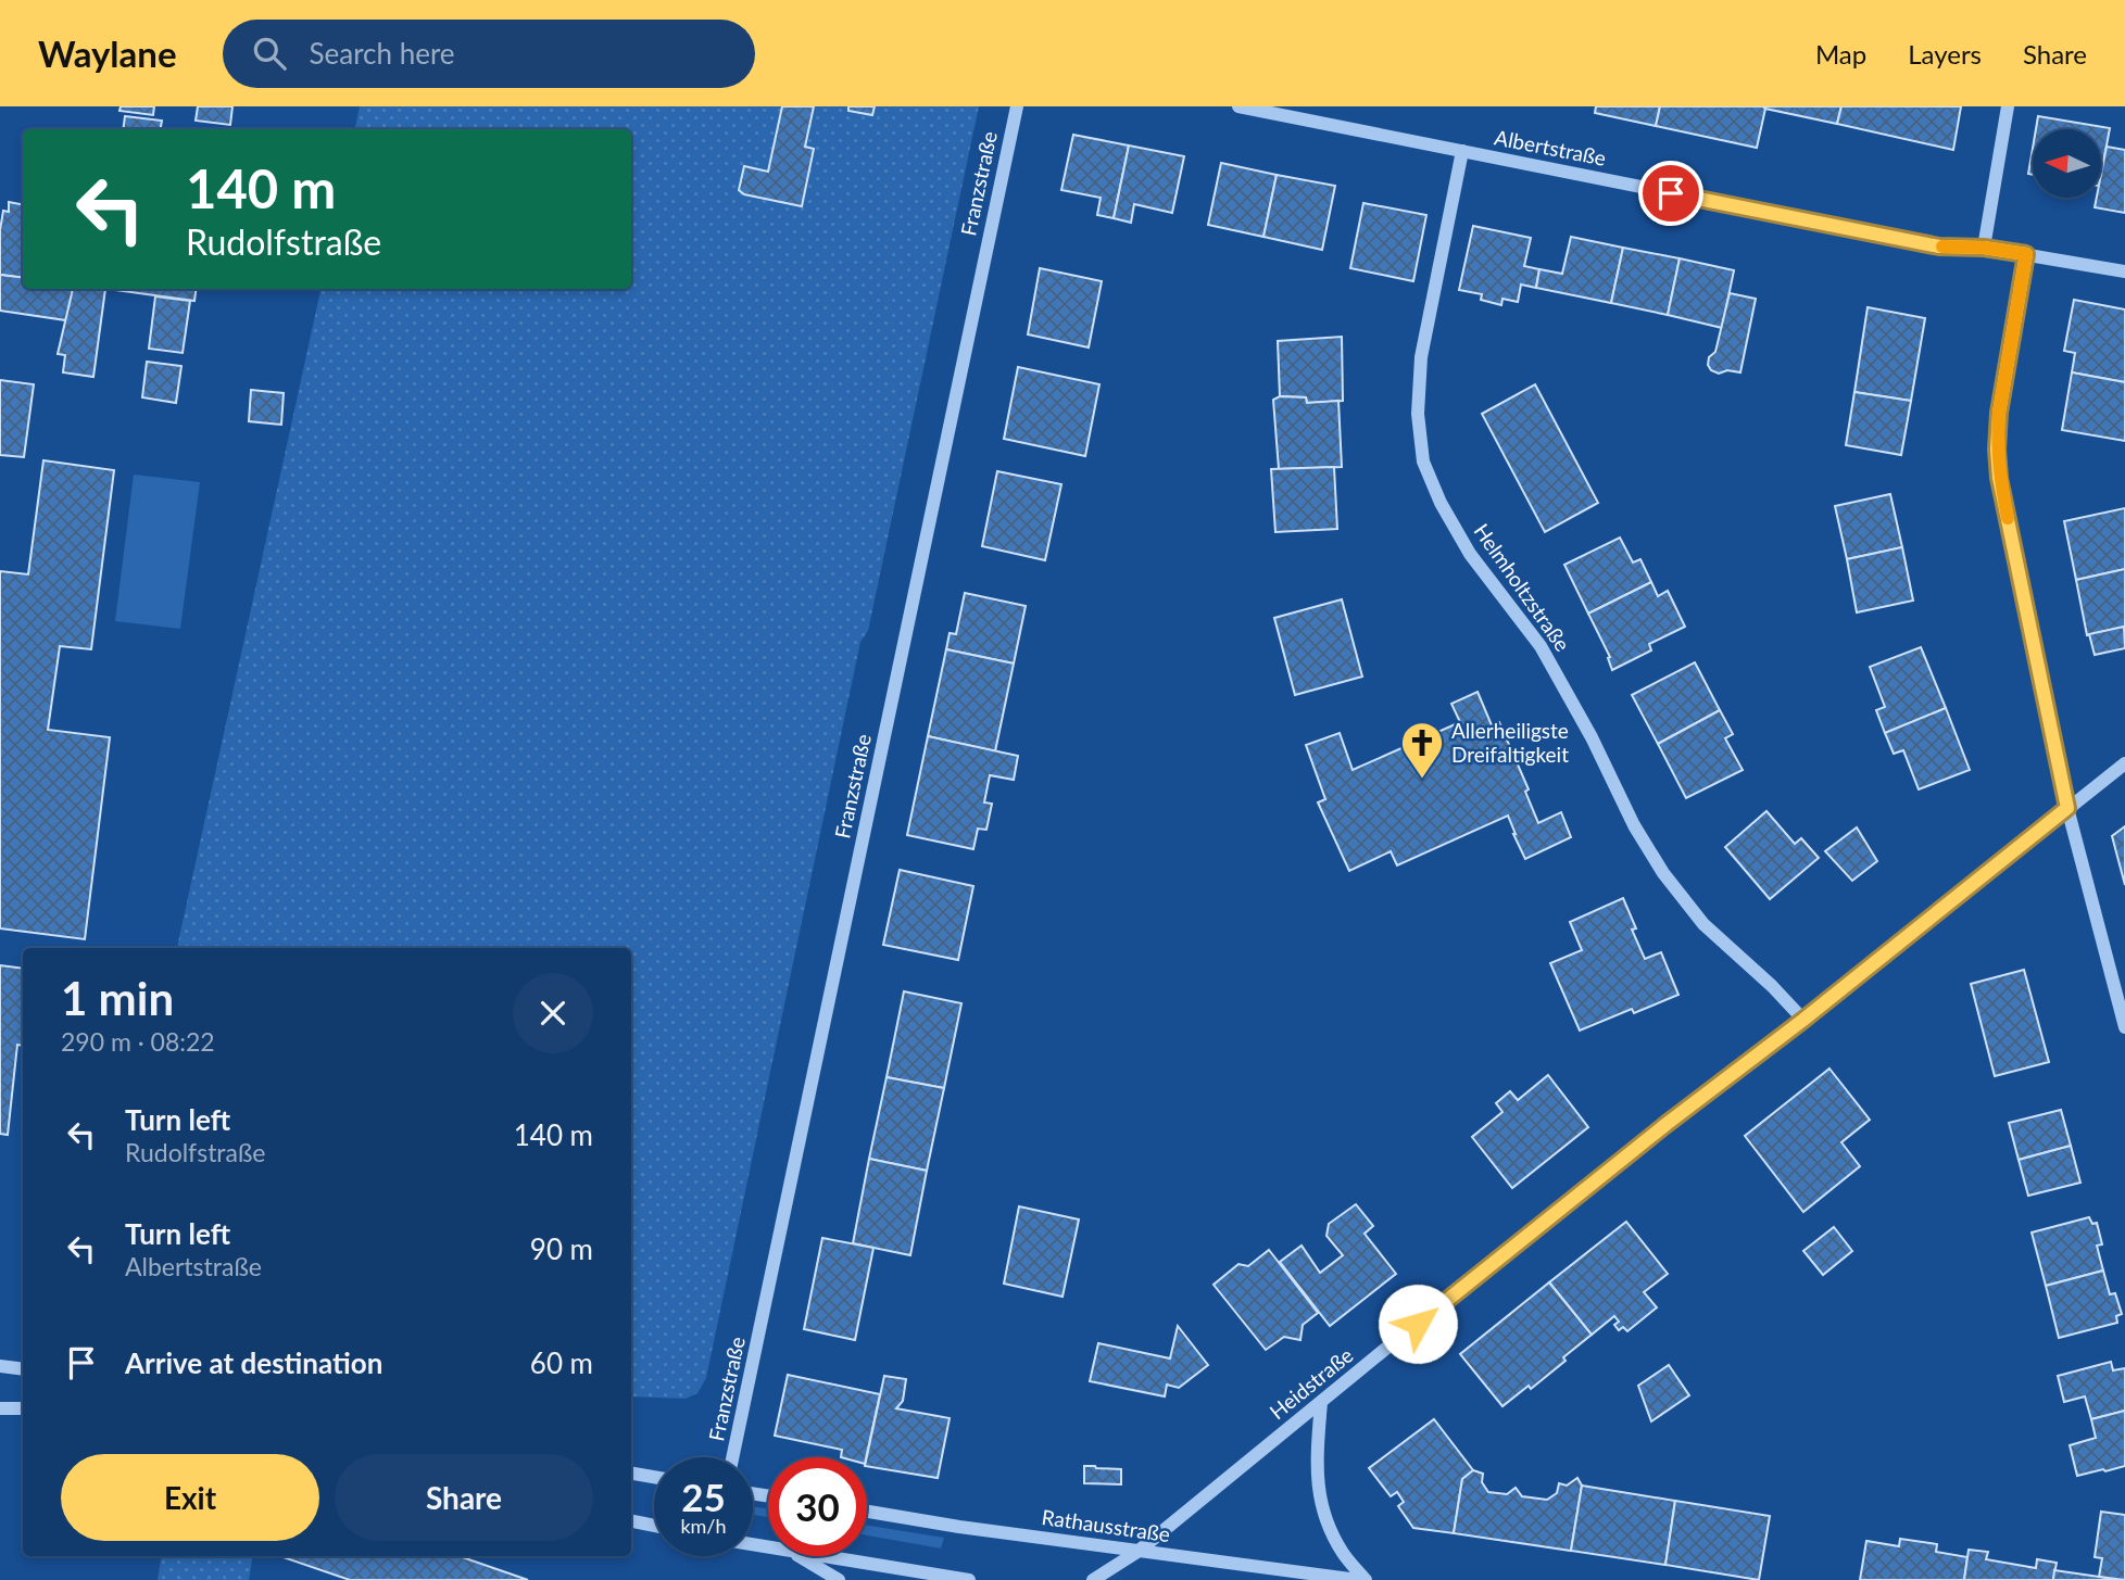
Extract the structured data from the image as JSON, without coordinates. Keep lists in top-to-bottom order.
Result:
{
  "streets": {
    "street": [
      "Albertstraße",
      "Franzstraße",
      "Helmholtzstraße",
      "Heidstraße",
      "Rathausstraße"
    ]
  },
  "crossings": [
    ["Albertstraße", "Helmholtzstraße"],
    ["Helmholtzstraße", "Heidstraße"],
    ["Heidstraße", "Rathausstraße"]
  ],
  "places": {
    "church": ["Allerheiligste Dreifaltigkeit"]
  },
  "north": "left",
  "page": {
    "header": "Waylane",
    "search": "Search here",
    "nav": ["Map", "Layers", "Share"],
    "turn": ["140 m", "Rudolfstraße"],
    "heading": ["1 min", "290 m · 08:22"],
    "list": [
      {
        "name": "Turn left",
        "note": "Rudolfstraße",
        "value": "140 m"
      },
      {
        "name": "Turn left",
        "note": "Albertstraße",
        "value": "90 m"
      },
      {
        "name": "Arrive at destination",
        "value": "60 m"
      }
    ],
    "buttons": ["Exit", "Share"],
    "speed": "25 km/h",
    "limit": "30"
  }
}
